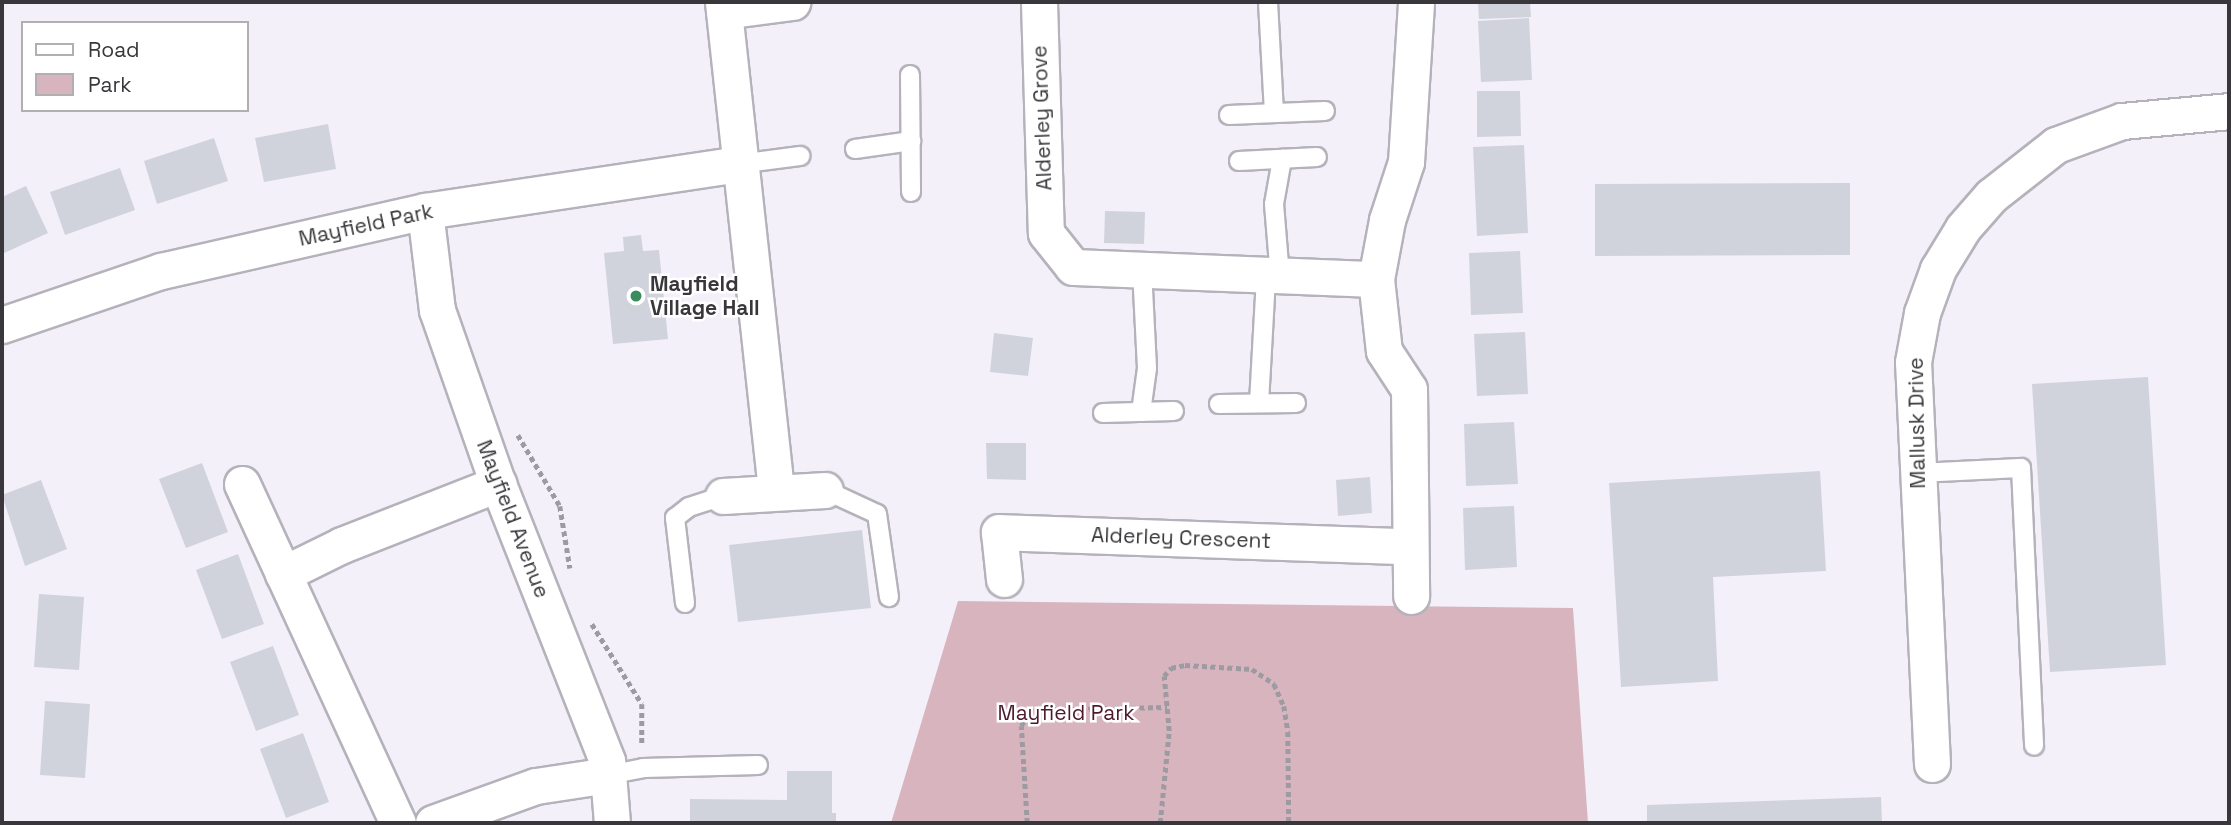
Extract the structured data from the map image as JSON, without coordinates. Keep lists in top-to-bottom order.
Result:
{
  "streets": {
    "street": [
      "Alderley Grove",
      "Mayfield Park",
      "Mallusk Drive",
      "Mayfield Avenue",
      "Alderley Crescent"
    ]
  },
  "crossings": [
    ["Mayfield Park", "Mayfield Avenue"]
  ],
  "parks": ["Mayfield Park"],
  "places": ["Mayfield Village Hall"],
  "legend": ["Road", "Park"]
}
